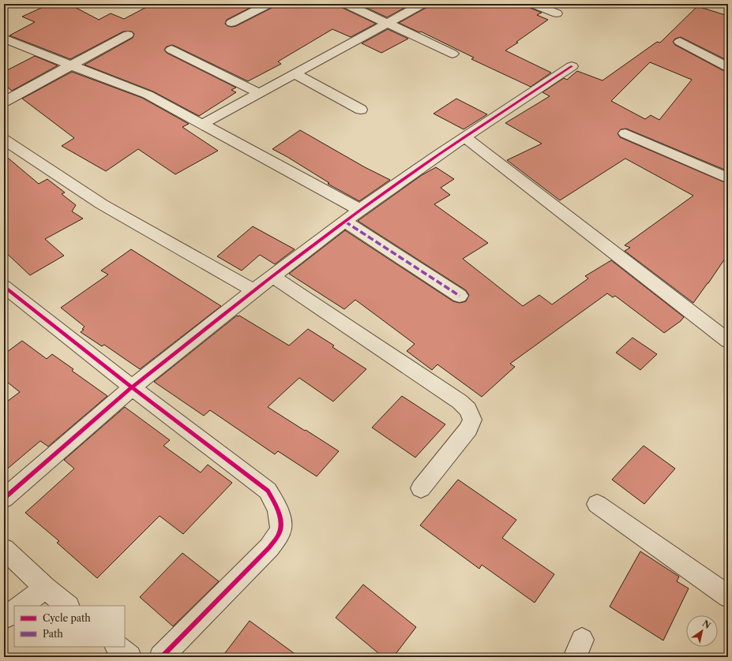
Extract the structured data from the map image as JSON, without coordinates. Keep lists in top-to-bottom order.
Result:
{
  "legend": ["Cycle path", "Path"],
  "north": "top right"
}
